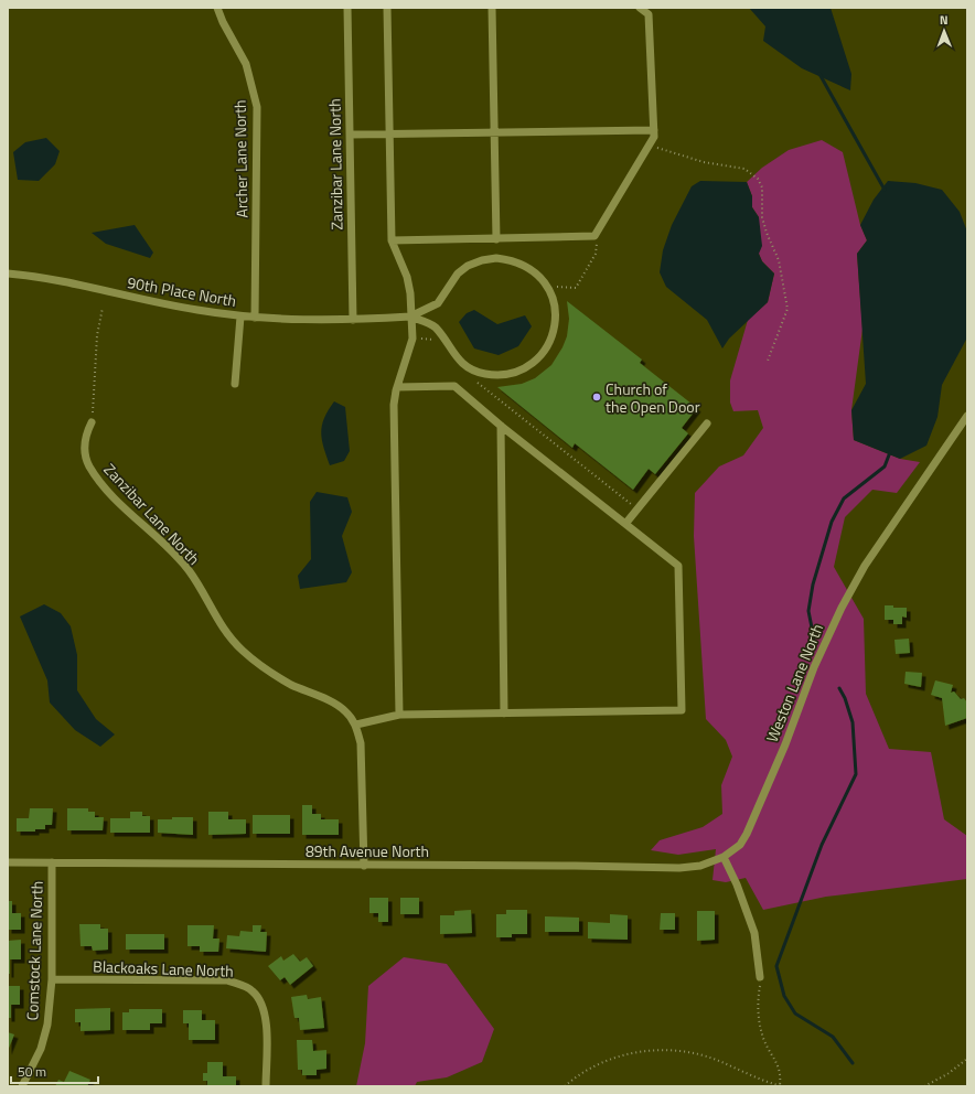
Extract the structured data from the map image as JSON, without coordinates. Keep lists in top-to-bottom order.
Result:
{
  "streets": {
    "street": [
      "Archer Lane North",
      "Zanzibar Lane North",
      "90th Place North",
      "Weston Lane North",
      "89th Avenue North",
      "Comstock Lane North",
      "Blackoaks Lane North"
    ]
  },
  "crossings": [
    ["Archer Lane North", "90th Place North"],
    ["Zanzibar Lane North", "90th Place North"],
    ["Weston Lane North", "89th Avenue North"],
    ["89th Avenue North", "Comstock Lane North"],
    ["Comstock Lane North", "Blackoaks Lane North"]
  ],
  "places": ["Church of the Open Door"],
  "scale_bar": "50 m",
  "north": "top"
}
